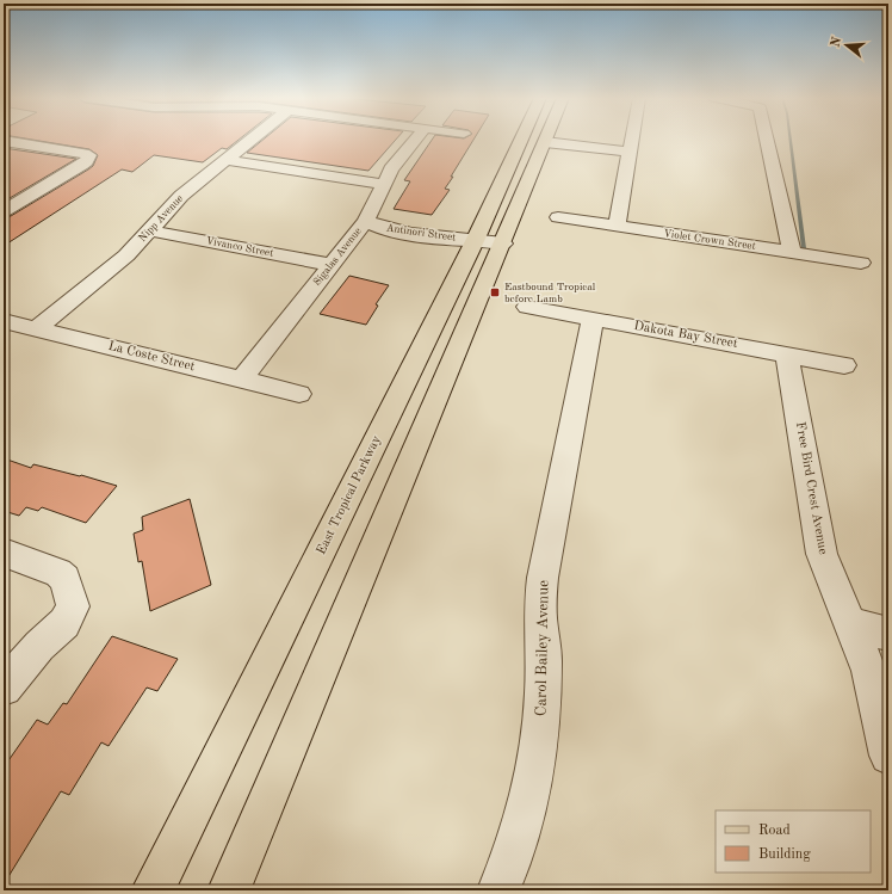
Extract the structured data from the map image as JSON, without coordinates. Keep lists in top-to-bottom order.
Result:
{
  "streets": {
    "main road": ["East Tropical Parkway"],
    "street": [
      "Nipp Avenue",
      "Antinori Street",
      "Violet Crown Street",
      "Vivanco Street",
      "Sigalas Avenue",
      "Dakota Bay Street",
      "La Coste Street",
      "Free Bird Crest Avenue",
      "Carol Bailey Avenue"
    ]
  },
  "crossings": [
    ["Nipp Avenue", "Vivanco Street"],
    ["Nipp Avenue", "La Coste Street"],
    ["Antinori Street", "Sigalas Avenue"],
    ["Antinori Street", "East Tropical Parkway"],
    ["Vivanco Street", "Sigalas Avenue"],
    ["Sigalas Avenue", "La Coste Street"],
    ["Dakota Bay Street", "Free Bird Crest Avenue"],
    ["Dakota Bay Street", "Carol Bailey Avenue"]
  ],
  "places": {
    "transit": ["Eastbound Tropical before Lamb"]
  },
  "legend": ["Road", "Building"],
  "north": "left"
}
